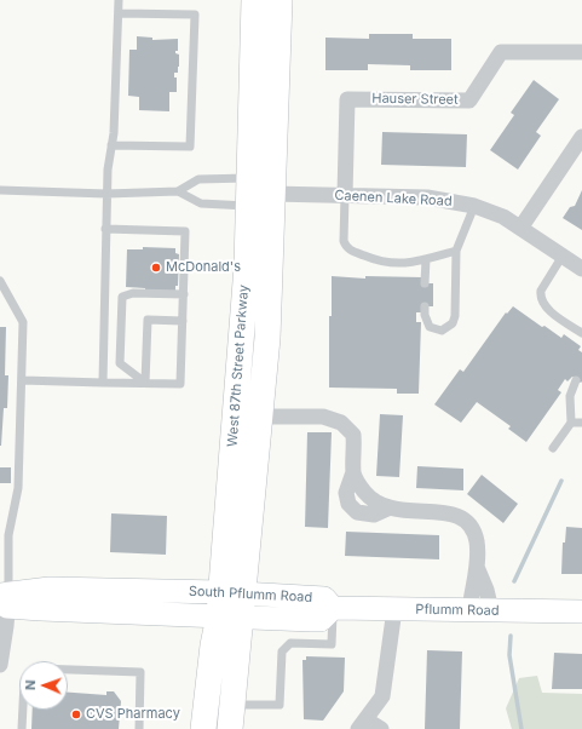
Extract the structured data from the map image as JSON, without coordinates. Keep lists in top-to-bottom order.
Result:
{
  "streets": {
    "main road": ["West 87th Street Parkway", "South Pflumm Road", "Pflumm Road"],
    "street": ["Hauser Street", "Caenen Lake Road"]
  },
  "crossings": [
    ["Hauser Street", "Caenen Lake Road"],
    ["Caenen Lake Road", "West 87th Street Parkway"],
    ["West 87th Street Parkway", "South Pflumm Road"],
    ["South Pflumm Road", "Pflumm Road"]
  ],
  "places": ["McDonald's", "CVS Pharmacy"],
  "north": "left"
}
